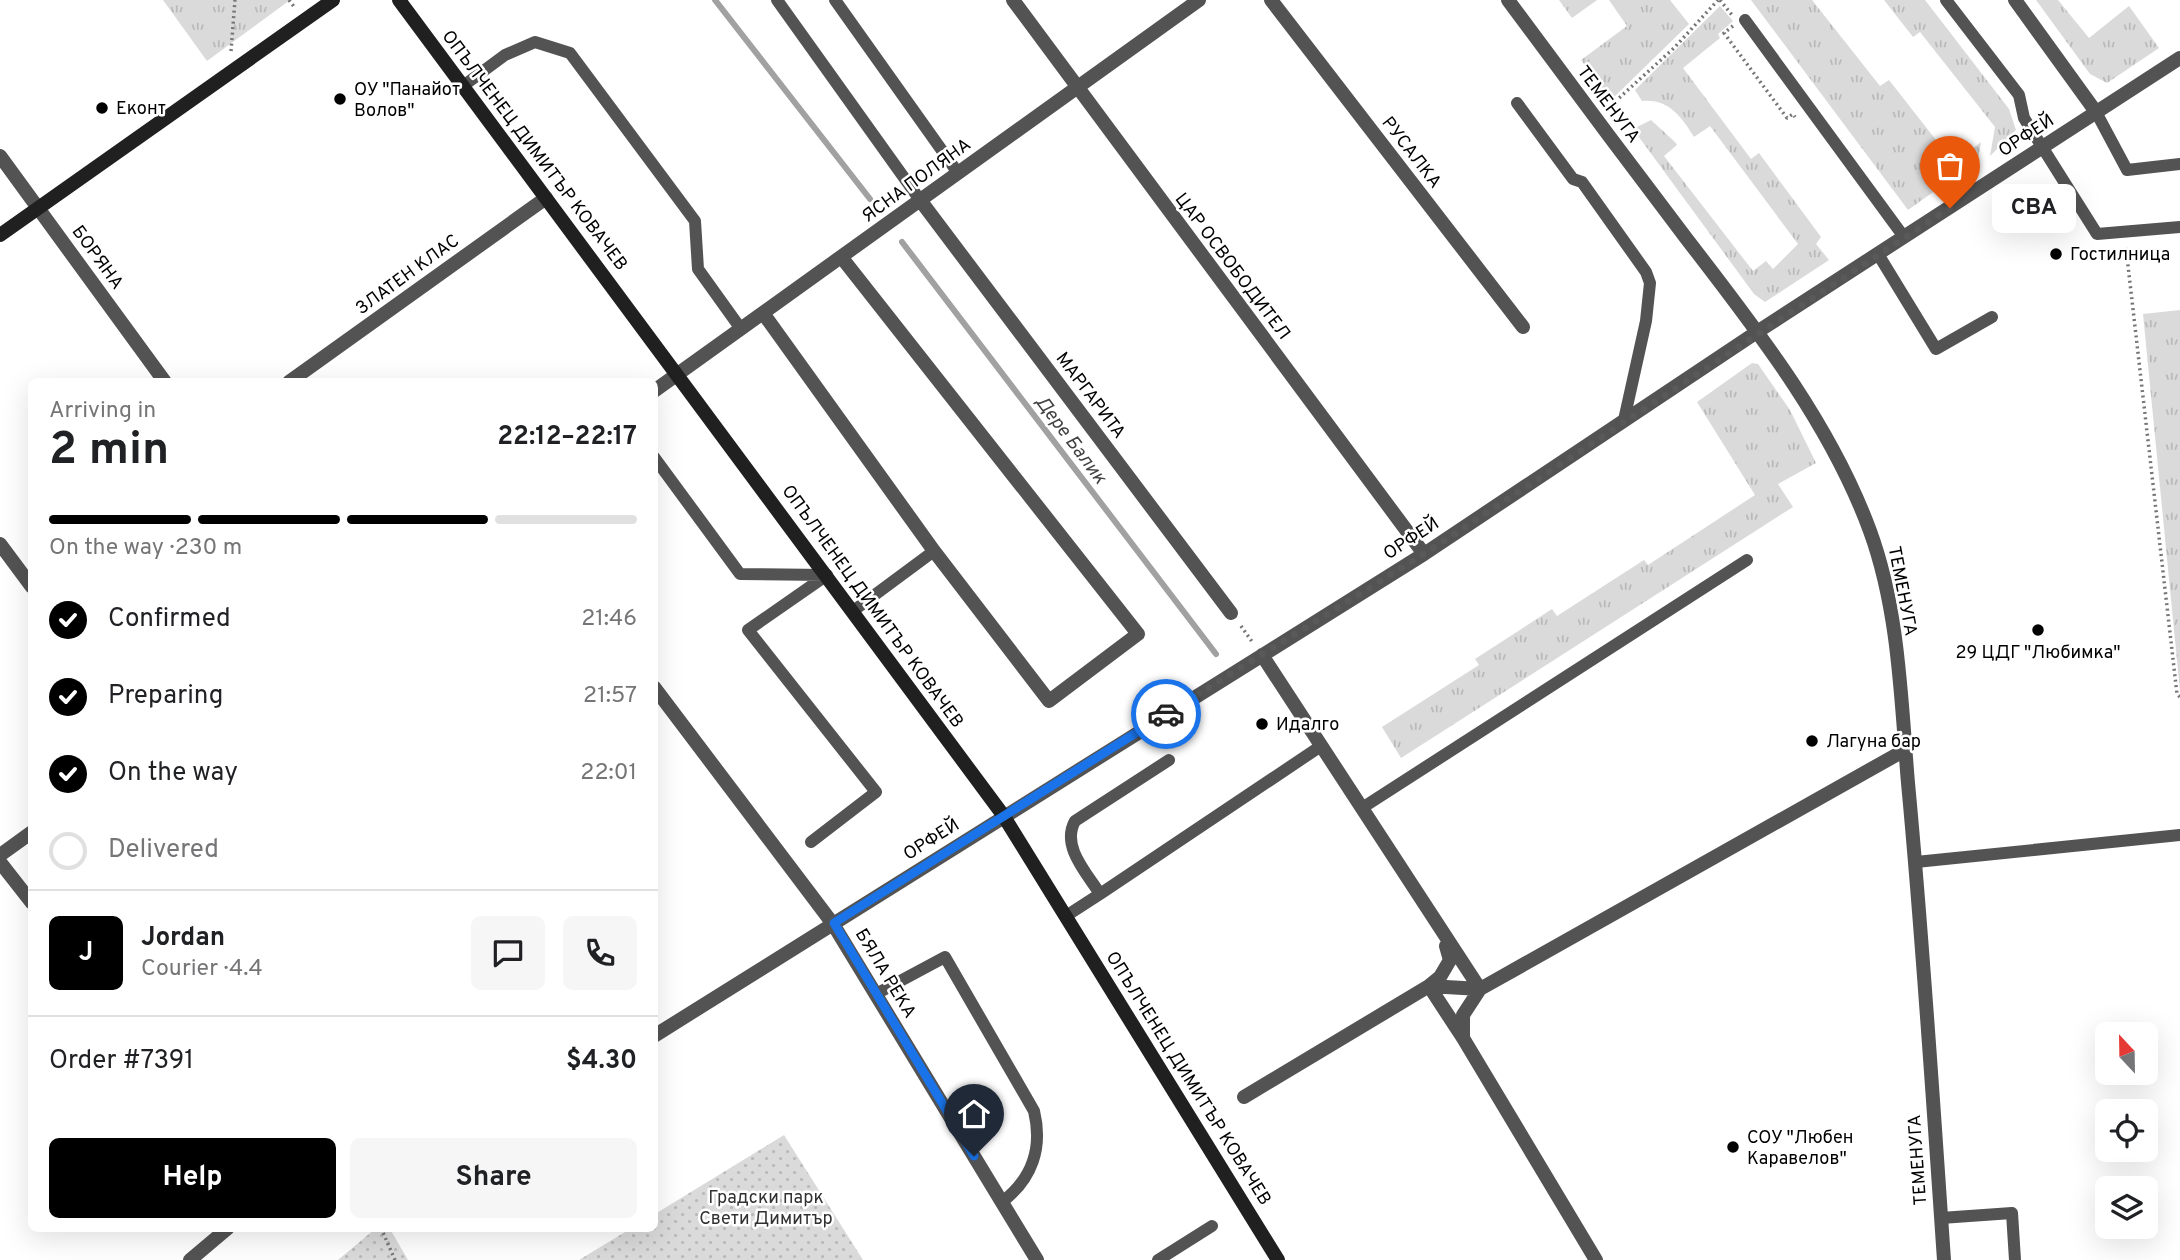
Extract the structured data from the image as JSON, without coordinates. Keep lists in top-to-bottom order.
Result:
{
  "streets": {
    "street": [
      "ТЕМЕНУГА",
      "ОРФЕЙ",
      "ОПЪЛЧЕНЕЦ ДИМИТЪР КОВАЧЕВ",
      "РУСАЛКА",
      "ЯСНА ПОЛЯНА",
      "БОРЯНА",
      "ЦАР ОСВОБОДИТЕЛ",
      "ЗЛАТЕН КЛАС",
      "МАРГАРИТА",
      "БЯЛА РЕКА"
    ]
  },
  "crossings": [
    ["ТЕМЕНУГА", "ОРФЕЙ"],
    ["ОРФЕЙ", "ОПЪЛЧЕНЕЦ ДИМИТЪР КОВАЧЕВ"],
    ["ОРФЕЙ", "ЦАР ОСВОБОДИТЕЛ"],
    ["ОРФЕЙ", "БЯЛА РЕКА"],
    ["ОПЪЛЧЕНЕЦ ДИМИТЪР КОВАЧЕВ", "ЯСНА ПОЛЯНА"],
    ["ОПЪЛЧЕНЕЦ ДИМИТЪР КОВАЧЕВ", "ЗЛАТЕН КЛАС"],
    ["ЯСНА ПОЛЯНА", "ЦАР ОСВОБОДИТЕЛ"],
    ["ЯСНА ПОЛЯНА", "МАРГАРИТА"]
  ],
  "water": ["Дере Балик"],
  "parks": ["Градски парк Свети Димитър"],
  "places": [
    "ОУ \"Панайот Волов\"",
    "Еконт",
    "CBA",
    "Гостилница",
    "29 ЦДГ \"Любимка\"",
    "Идалго",
    "Лагуна бар",
    "СОУ \"Любен Каравелов\""
  ],
  "north": "top",
  "page": {
    "bubble": "CBA",
    "heading": ["2 min", "Arriving in", "22:12–22:17"],
    "panel": [
      "Jordan",
      "Courier · 4.4",
      "Order #7391",
      "$4.30"
    ],
    "bar": "On the way · 230 m",
    "list": [
      ["Confirmed", "21:46"],
      ["Preparing", "21:57"],
      ["On the way", "22:01"],
      "Delivered"
    ],
    "round": "J",
    "buttons": ["Help", "Share"]
  }
}
